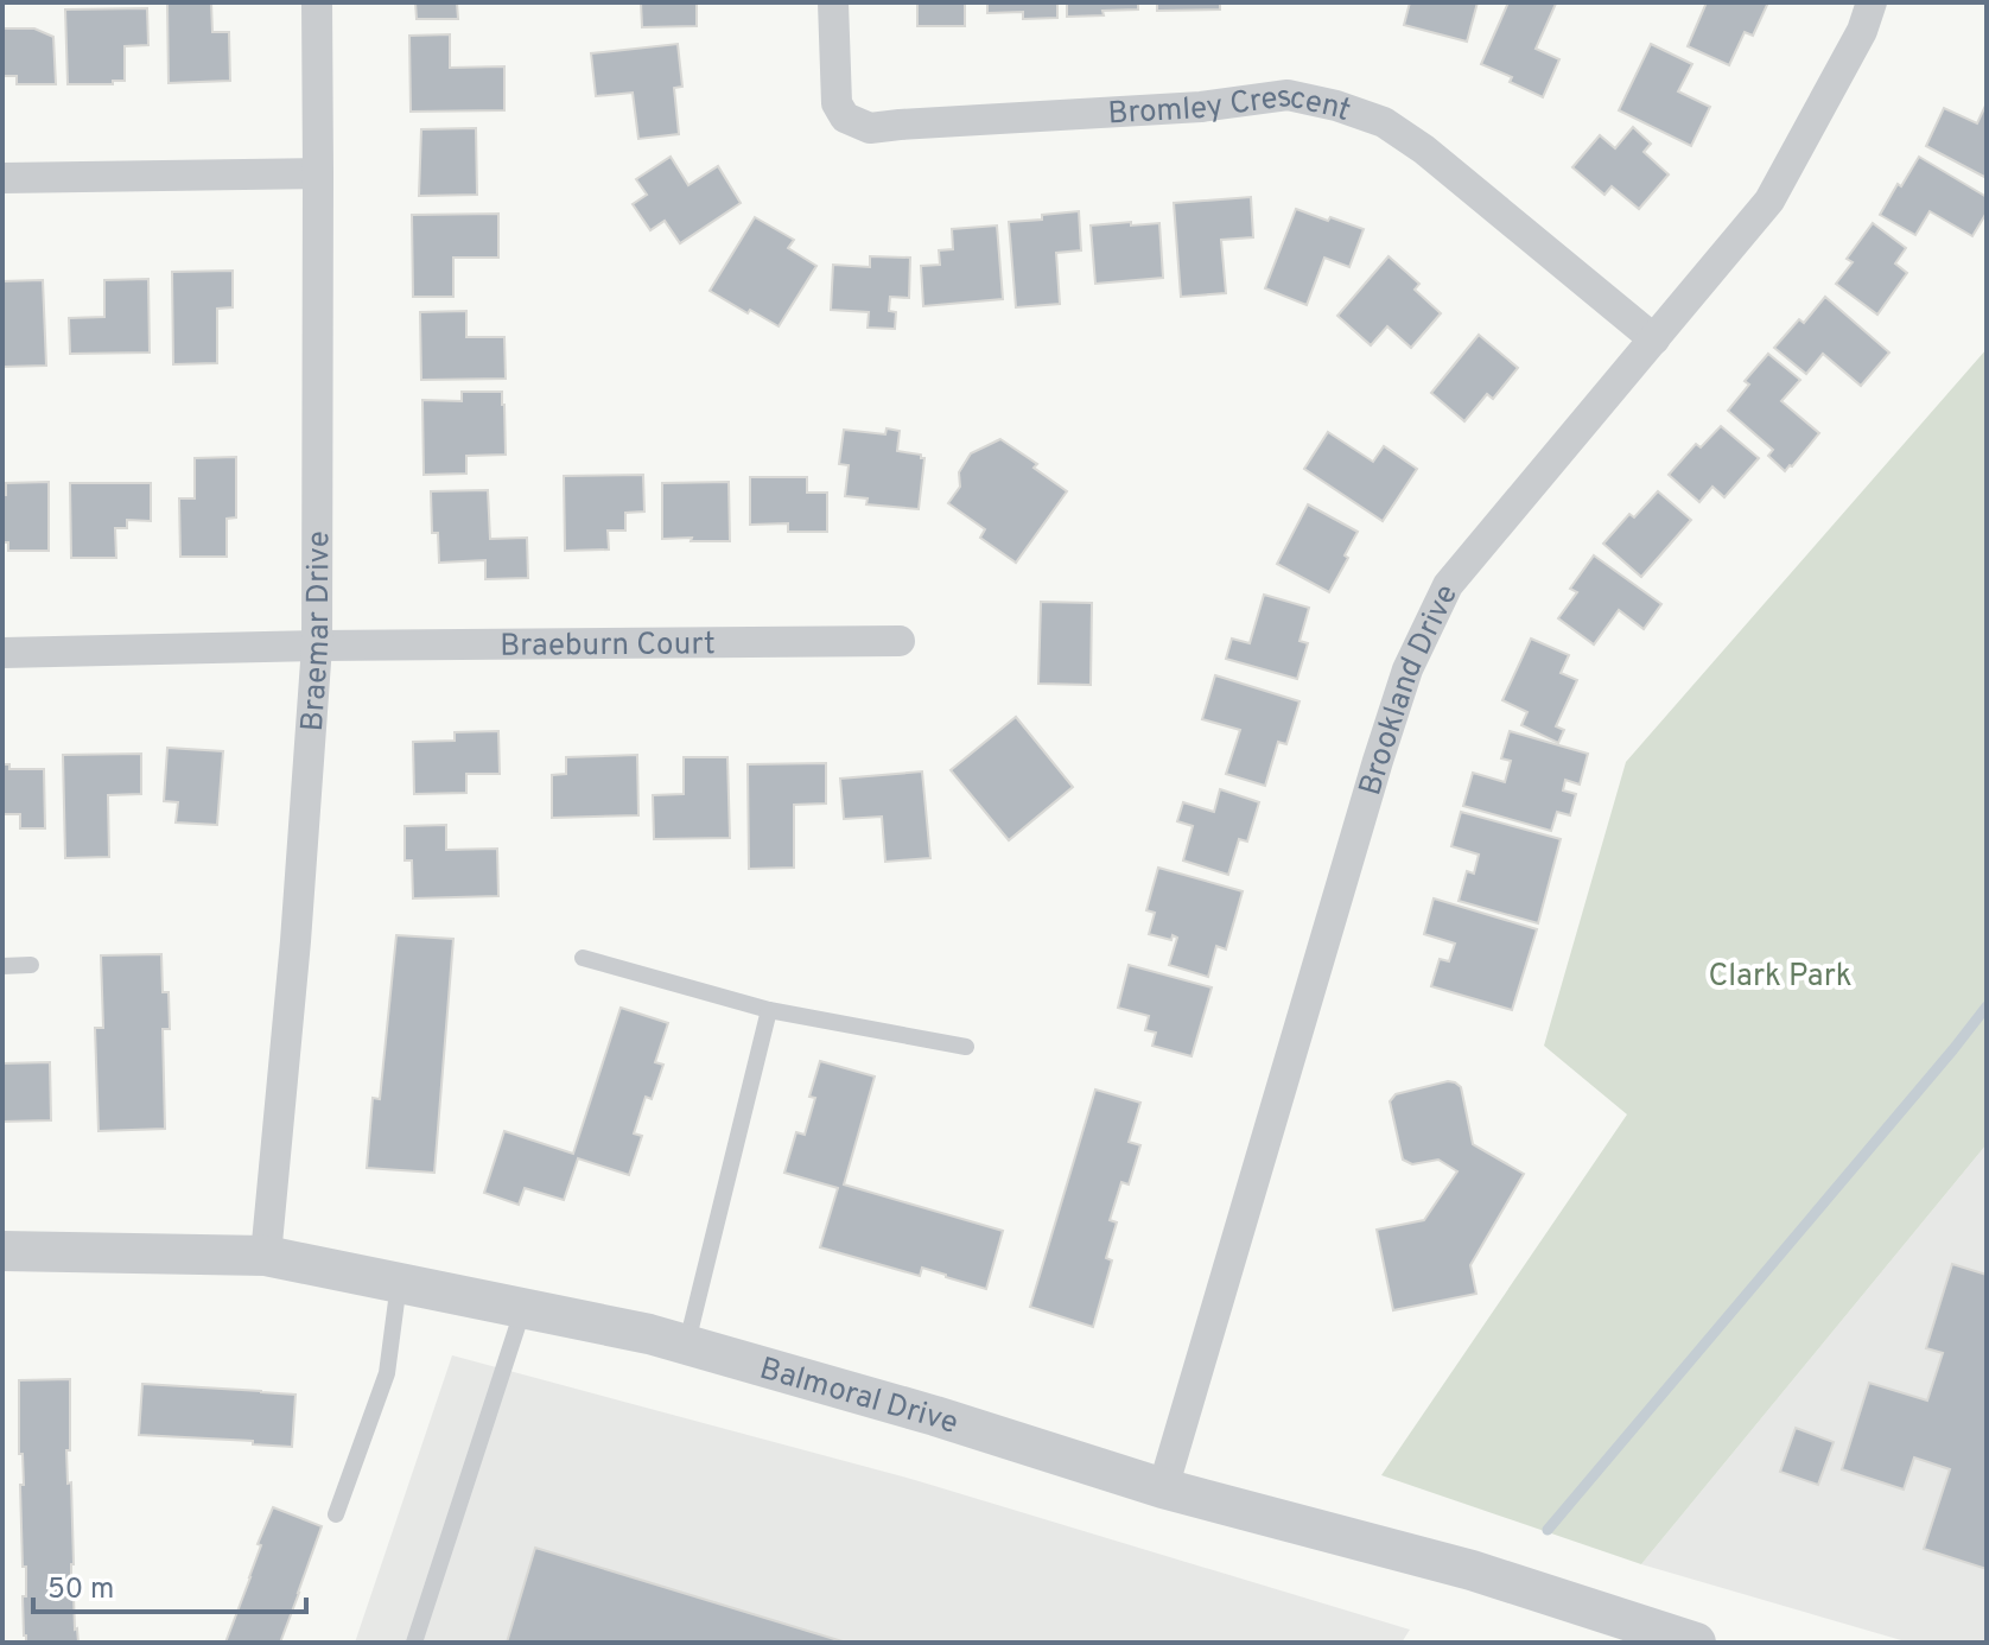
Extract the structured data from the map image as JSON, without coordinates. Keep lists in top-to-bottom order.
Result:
{
  "streets": {
    "street": [
      "Bromley Crescent",
      "Braemar Drive",
      "Braeburn Court",
      "Brookland Drive",
      "Balmoral Drive"
    ]
  },
  "crossings": [
    ["Bromley Crescent", "Brookland Drive"],
    ["Braemar Drive", "Braeburn Court"],
    ["Braemar Drive", "Balmoral Drive"],
    ["Brookland Drive", "Balmoral Drive"]
  ],
  "parks": ["Clark Park"],
  "scale_bar": "50 m"
}
